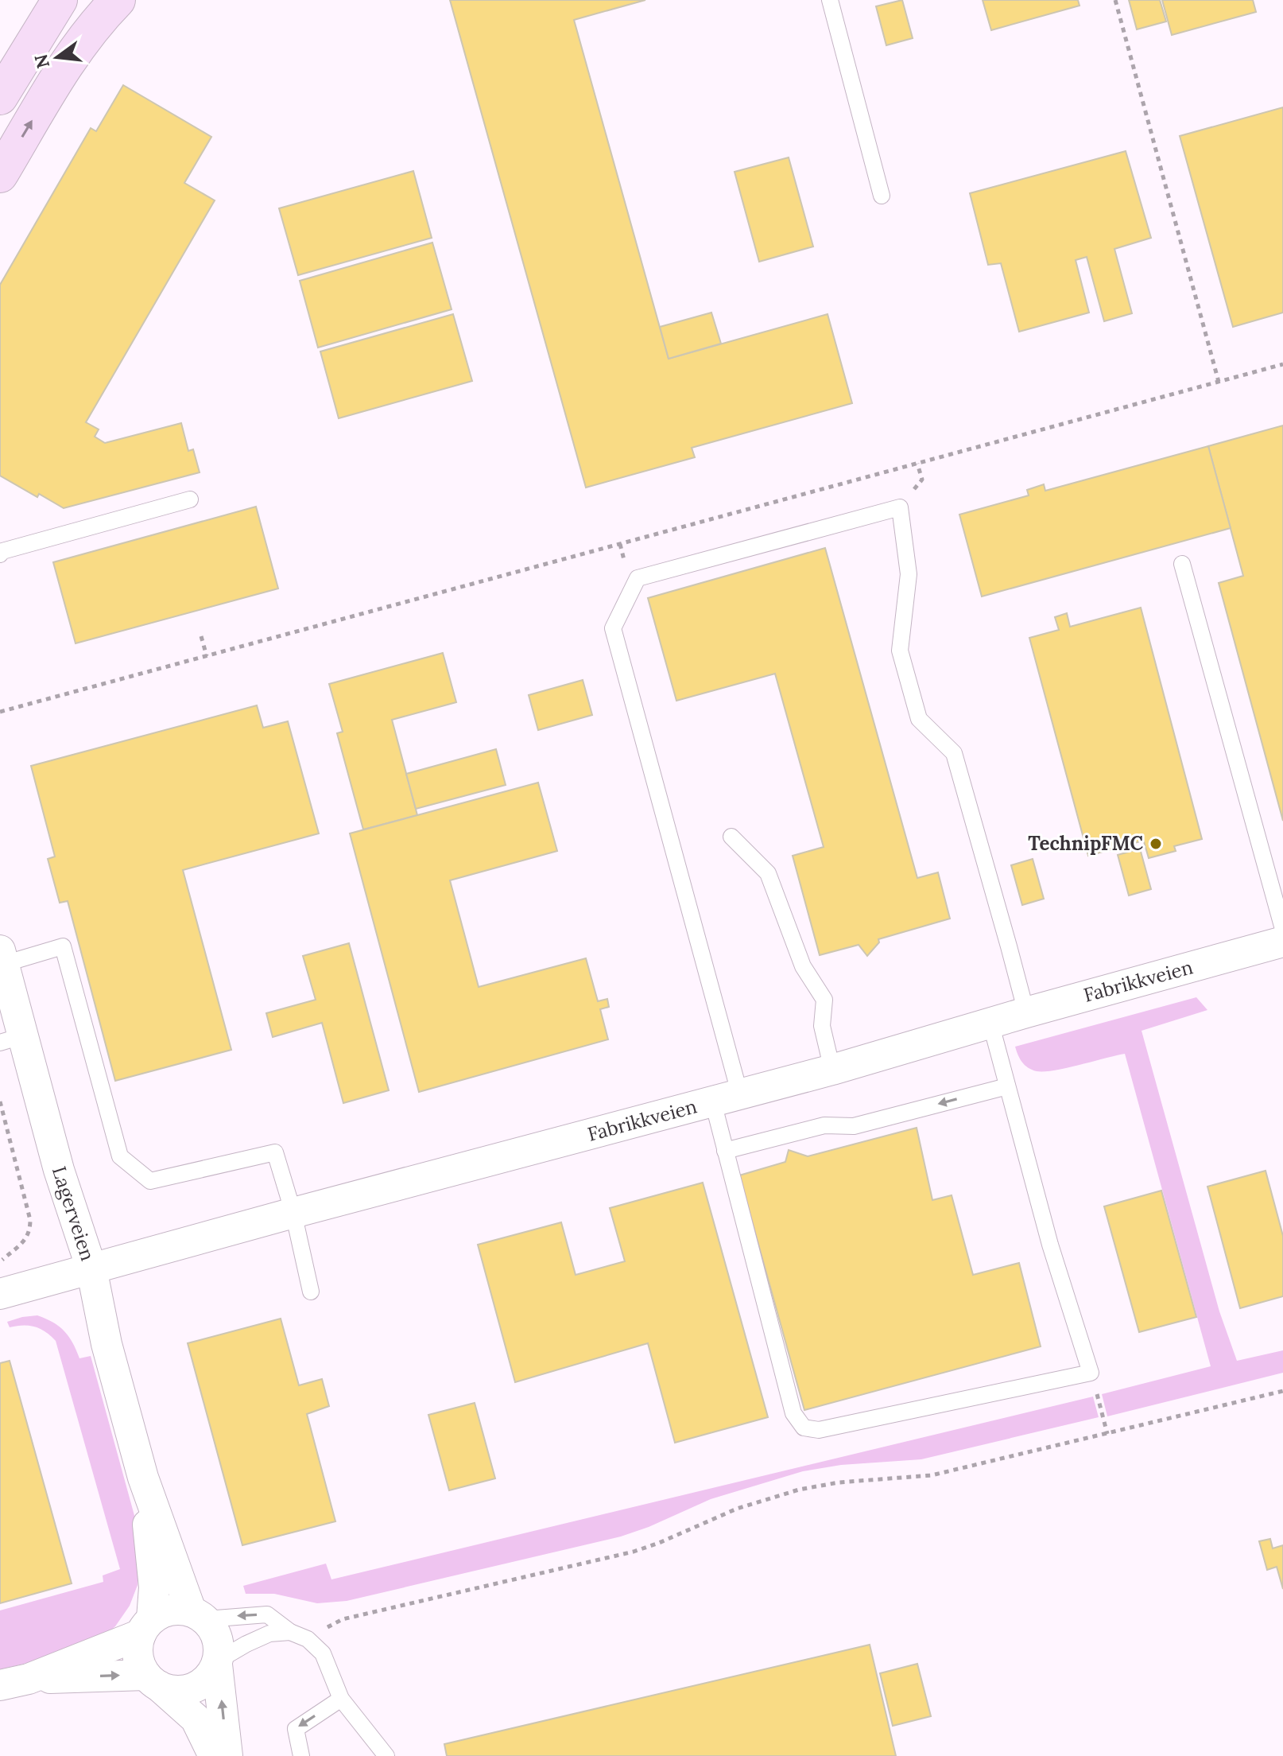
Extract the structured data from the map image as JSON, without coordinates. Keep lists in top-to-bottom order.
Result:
{
  "streets": {
    "street": ["Fabrikkveien", "Lagerveien"]
  },
  "crossings": [
    ["Fabrikkveien", "Lagerveien"]
  ],
  "places": ["TechnipFMC"],
  "north": "left"
}
